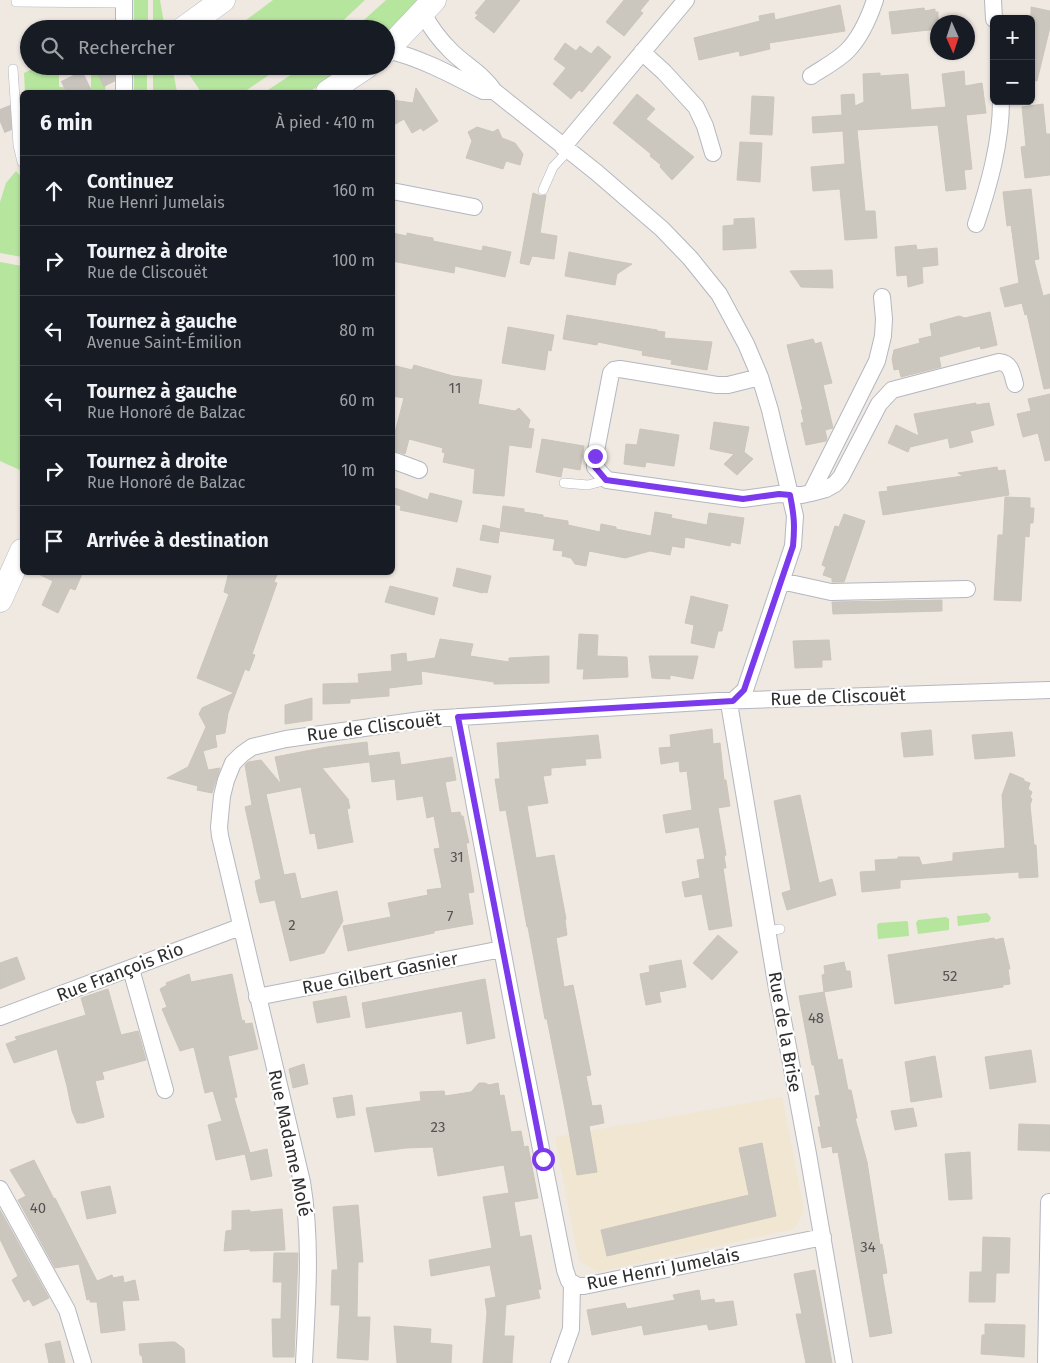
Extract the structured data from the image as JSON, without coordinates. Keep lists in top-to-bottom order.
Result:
{
  "streets": {
    "street": [
      "Rue de Cliscouët",
      "Rue François Rio",
      "Rue Gilbert Gasnier",
      "Rue de la Brise",
      "Rue Madame Molé",
      "Rue Henri Jumelais"
    ]
  },
  "crossings": [
    ["Rue de Cliscouët", "Rue François Rio"],
    ["Rue de Cliscouët", "Rue de la Brise"],
    ["Rue de Cliscouët", "Rue Madame Molé"],
    ["Rue de Cliscouët", "Rue Henri Jumelais"],
    ["Rue François Rio", "Rue Madame Molé"],
    ["Rue Gilbert Gasnier", "Rue Madame Molé"],
    ["Rue Gilbert Gasnier", "Rue Henri Jumelais"],
    ["Rue de la Brise", "Rue Henri Jumelais"]
  ],
  "house_numbers": [
    "11",
    "31",
    "7",
    "2",
    "52",
    "48",
    "23",
    "40",
    "34"
  ],
  "north": "bottom",
  "page": {
    "map_buttons": ["+", "−"],
    "search": "Rechercher",
    "heading": ["6 min", "À pied · 410 m"],
    "list": [
      ["Continuez", "Rue Henri Jumelais", "160 m"],
      ["Tournez à droite", "Rue de Cliscouët", "100 m"],
      ["Tournez à gauche", "Avenue Saint-Émilion", "80 m"],
      ["Tournez à gauche", "Rue Honoré de Balzac", "60 m"],
      ["Tournez à droite", "Rue Honoré de Balzac", "10 m"],
      "Arrivée à destination"
    ]
  }
}
